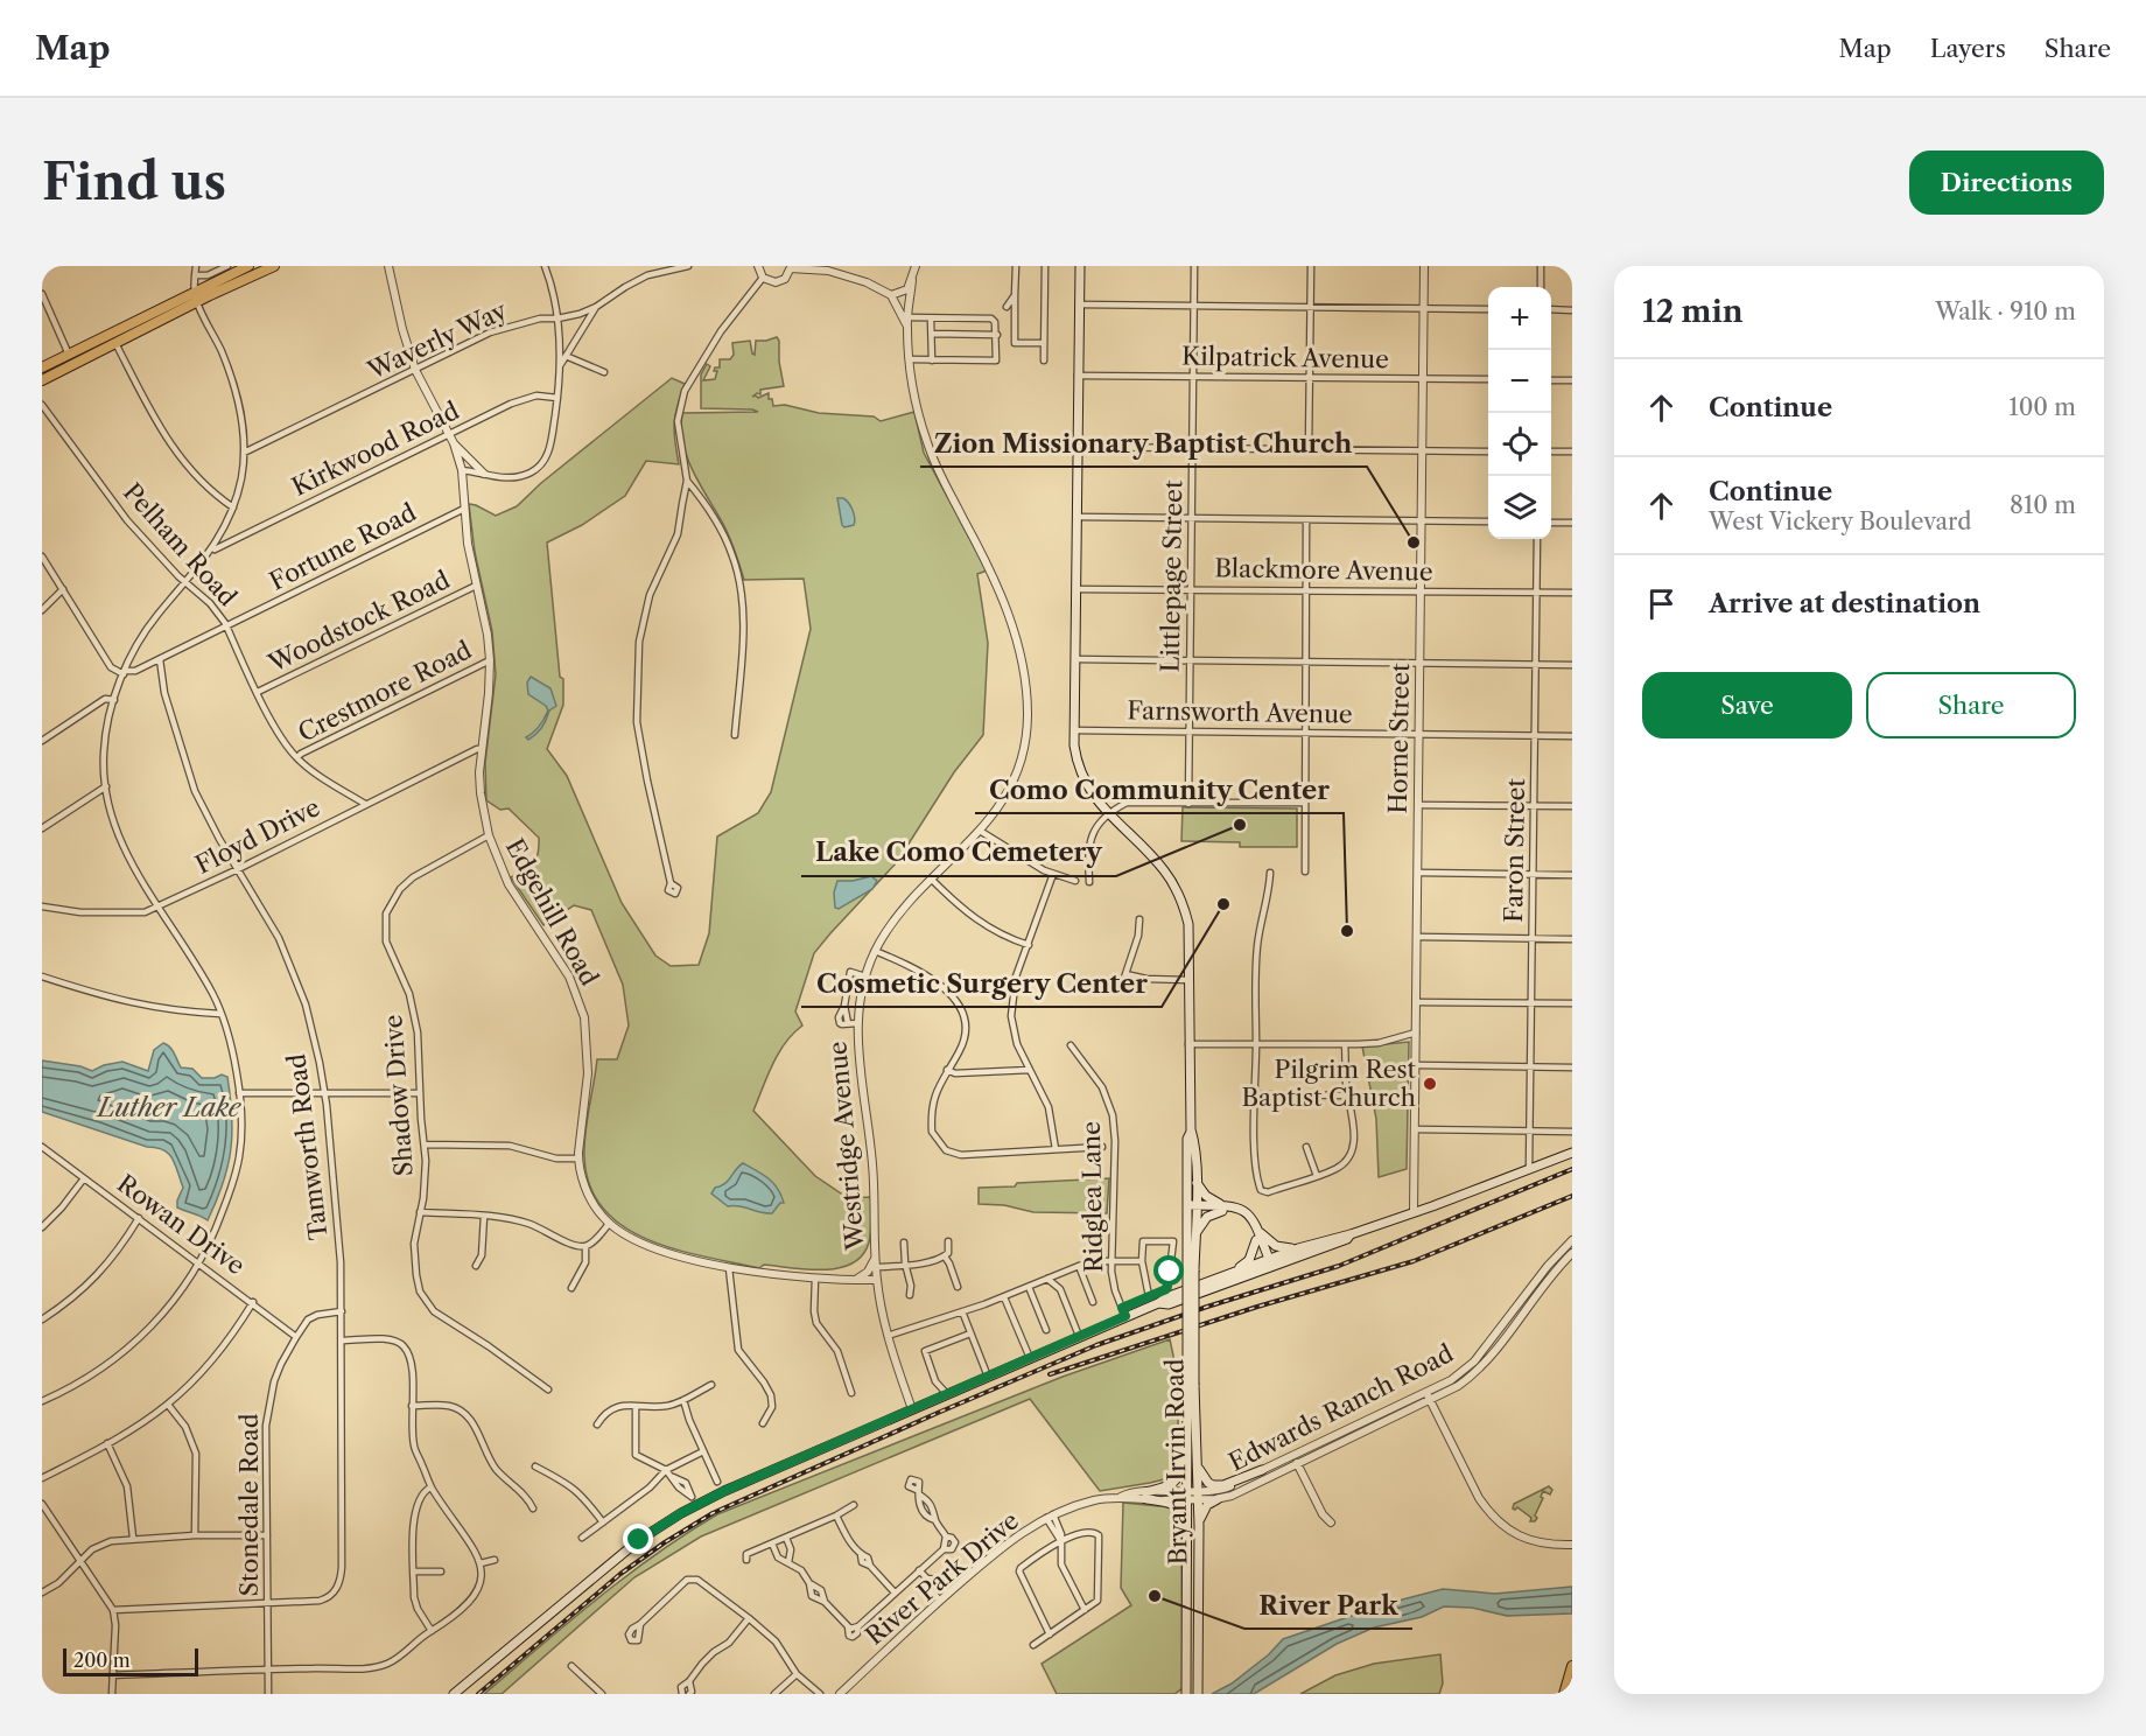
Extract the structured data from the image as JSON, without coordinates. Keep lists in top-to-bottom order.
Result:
{
  "streets": {
    "main road": ["Bryant Irvin Road"],
    "street": [
      "Waverly Way",
      "Kilpatrick Avenue",
      "Kirkwood Road",
      "Pelham Road",
      "Fortune Road",
      "Blackmore Avenue",
      "Littlepage Street",
      "Woodstock Road",
      "Crestmore Road",
      "Farnsworth Avenue",
      "Horne Street",
      "Floyd Drive",
      "Faron Street",
      "Edgehill Road",
      "Shadow Drive",
      "Westridge Avenue",
      "Tamworth Road",
      "Ridglea Lane",
      "Rowan Drive",
      "Edwards Ranch Road",
      "Stonedale Road",
      "River Park Drive"
    ]
  },
  "crossings": [
    ["Waverly Way", "Edgehill Road"],
    ["Kilpatrick Avenue", "Littlepage Street"],
    ["Kilpatrick Avenue", "Horne Street"],
    ["Kirkwood Road", "Edgehill Road"],
    ["Pelham Road", "Fortune Road"],
    ["Pelham Road", "Woodstock Road"],
    ["Pelham Road", "Crestmore Road"],
    ["Pelham Road", "Floyd Drive"],
    ["Fortune Road", "Edgehill Road"],
    ["Fortune Road", "Tamworth Road"],
    ["Blackmore Avenue", "Littlepage Street"],
    ["Blackmore Avenue", "Horne Street"],
    ["Blackmore Avenue", "Faron Street"],
    ["Littlepage Street", "Farnsworth Avenue"],
    ["Woodstock Road", "Edgehill Road"],
    ["Crestmore Road", "Edgehill Road"],
    ["Farnsworth Avenue", "Horne Street"],
    ["Farnsworth Avenue", "Faron Street"],
    ["Floyd Drive", "Edgehill Road"],
    ["Floyd Drive", "Tamworth Road"],
    ["Edgehill Road", "Shadow Drive"],
    ["Edgehill Road", "Westridge Avenue"],
    ["Tamworth Road", "Stonedale Road"],
    ["Rowan Drive", "Stonedale Road"],
    ["Edwards Ranch Road", "Bryant Irvin Road"],
    ["Edwards Ranch Road", "River Park Drive"],
    ["Bryant Irvin Road", "River Park Drive"]
  ],
  "water": ["Luther Lake"],
  "places": [
    "Zion Missionary Baptist Church",
    "Lake Como Cemetery",
    "Cosmetic Surgery Center",
    "Como Community Center",
    "Pilgrim Rest Baptist Church",
    "River Park"
  ],
  "scale_bar": "200 m",
  "page": {
    "header": "Map",
    "nav": ["Map", "Layers", "Share"],
    "buttons": [
      "Directions",
      ["Save", "Share"]
    ],
    "title": "Find us",
    "heading": ["12 min", "Walk · 910 m"],
    "map_buttons": ["+", "−"],
    "list": [
      ["Continue", "100 m"],
      ["Continue", "West Vickery Boulevard", "810 m"],
      "Arrive at destination"
    ],
    "scale": "200 m"
  }
}
